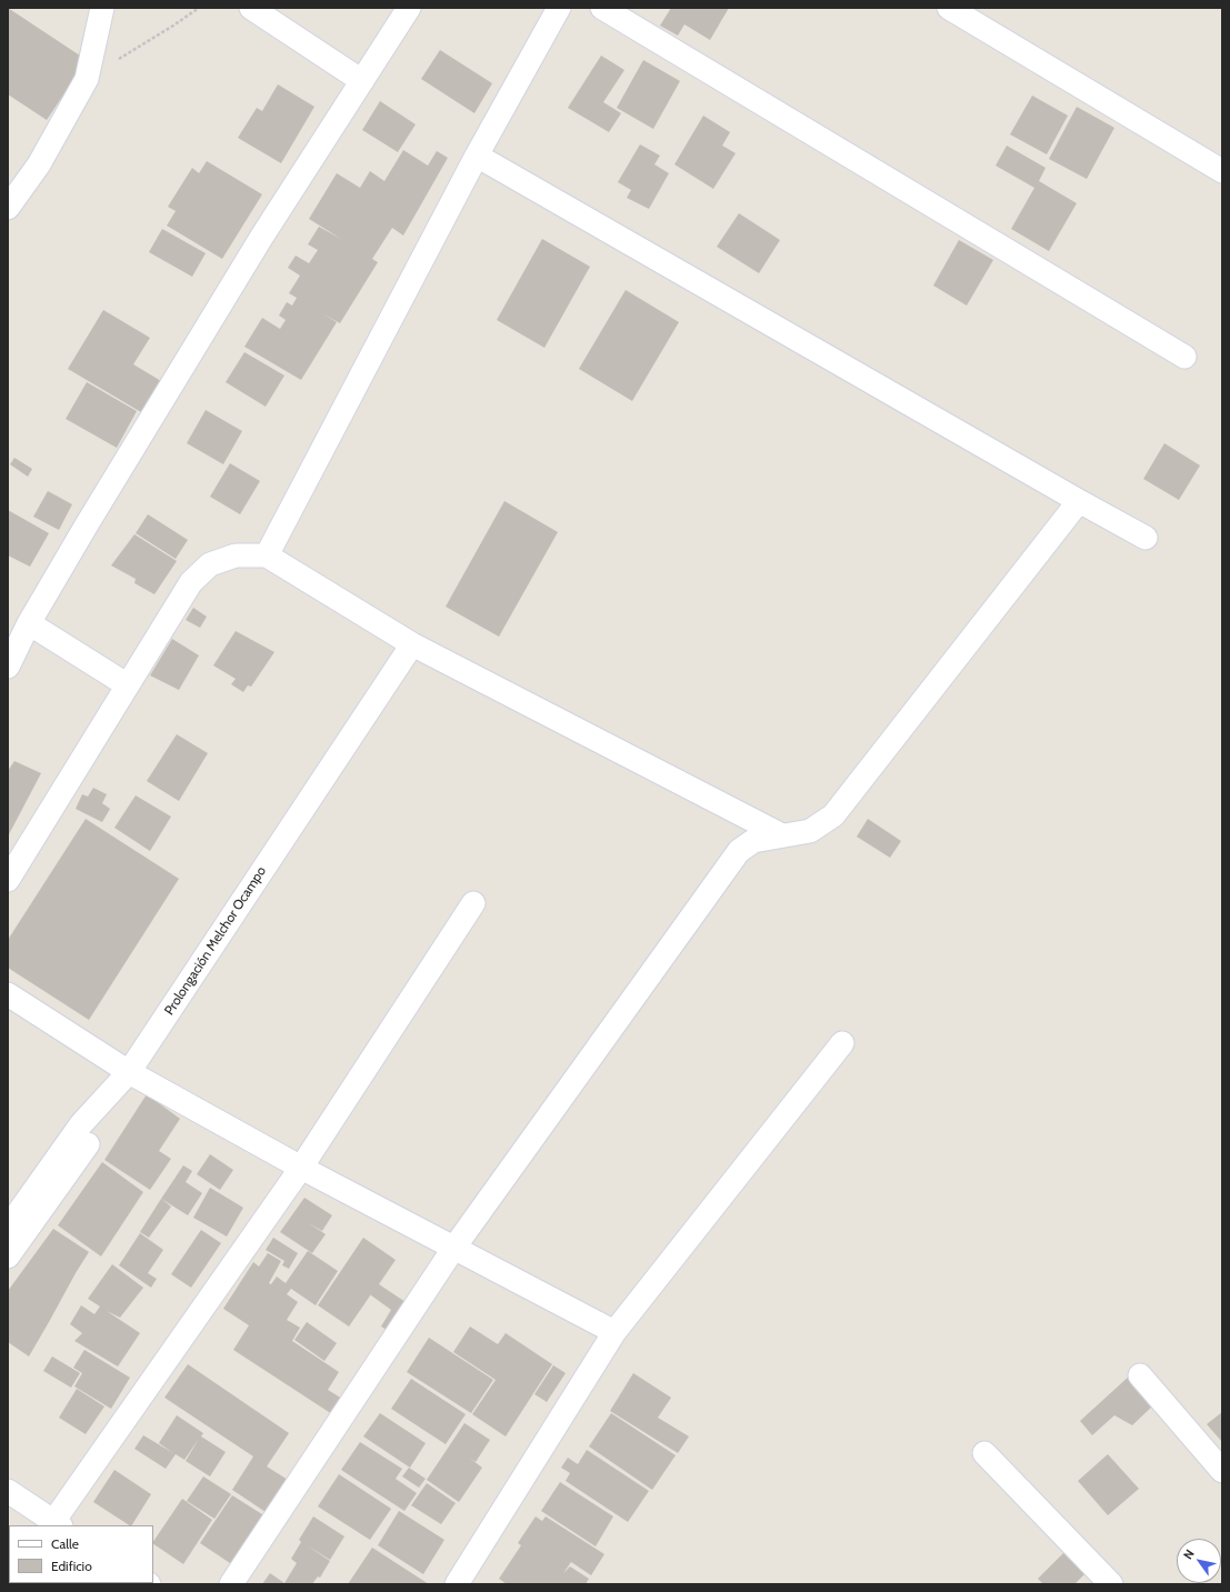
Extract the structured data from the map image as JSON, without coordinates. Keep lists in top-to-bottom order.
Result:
{
  "streets": {
    "street": ["Prolongación Melchor Ocampo"]
  },
  "legend": ["Calle", "Edificio"],
  "north": "top left"
}
